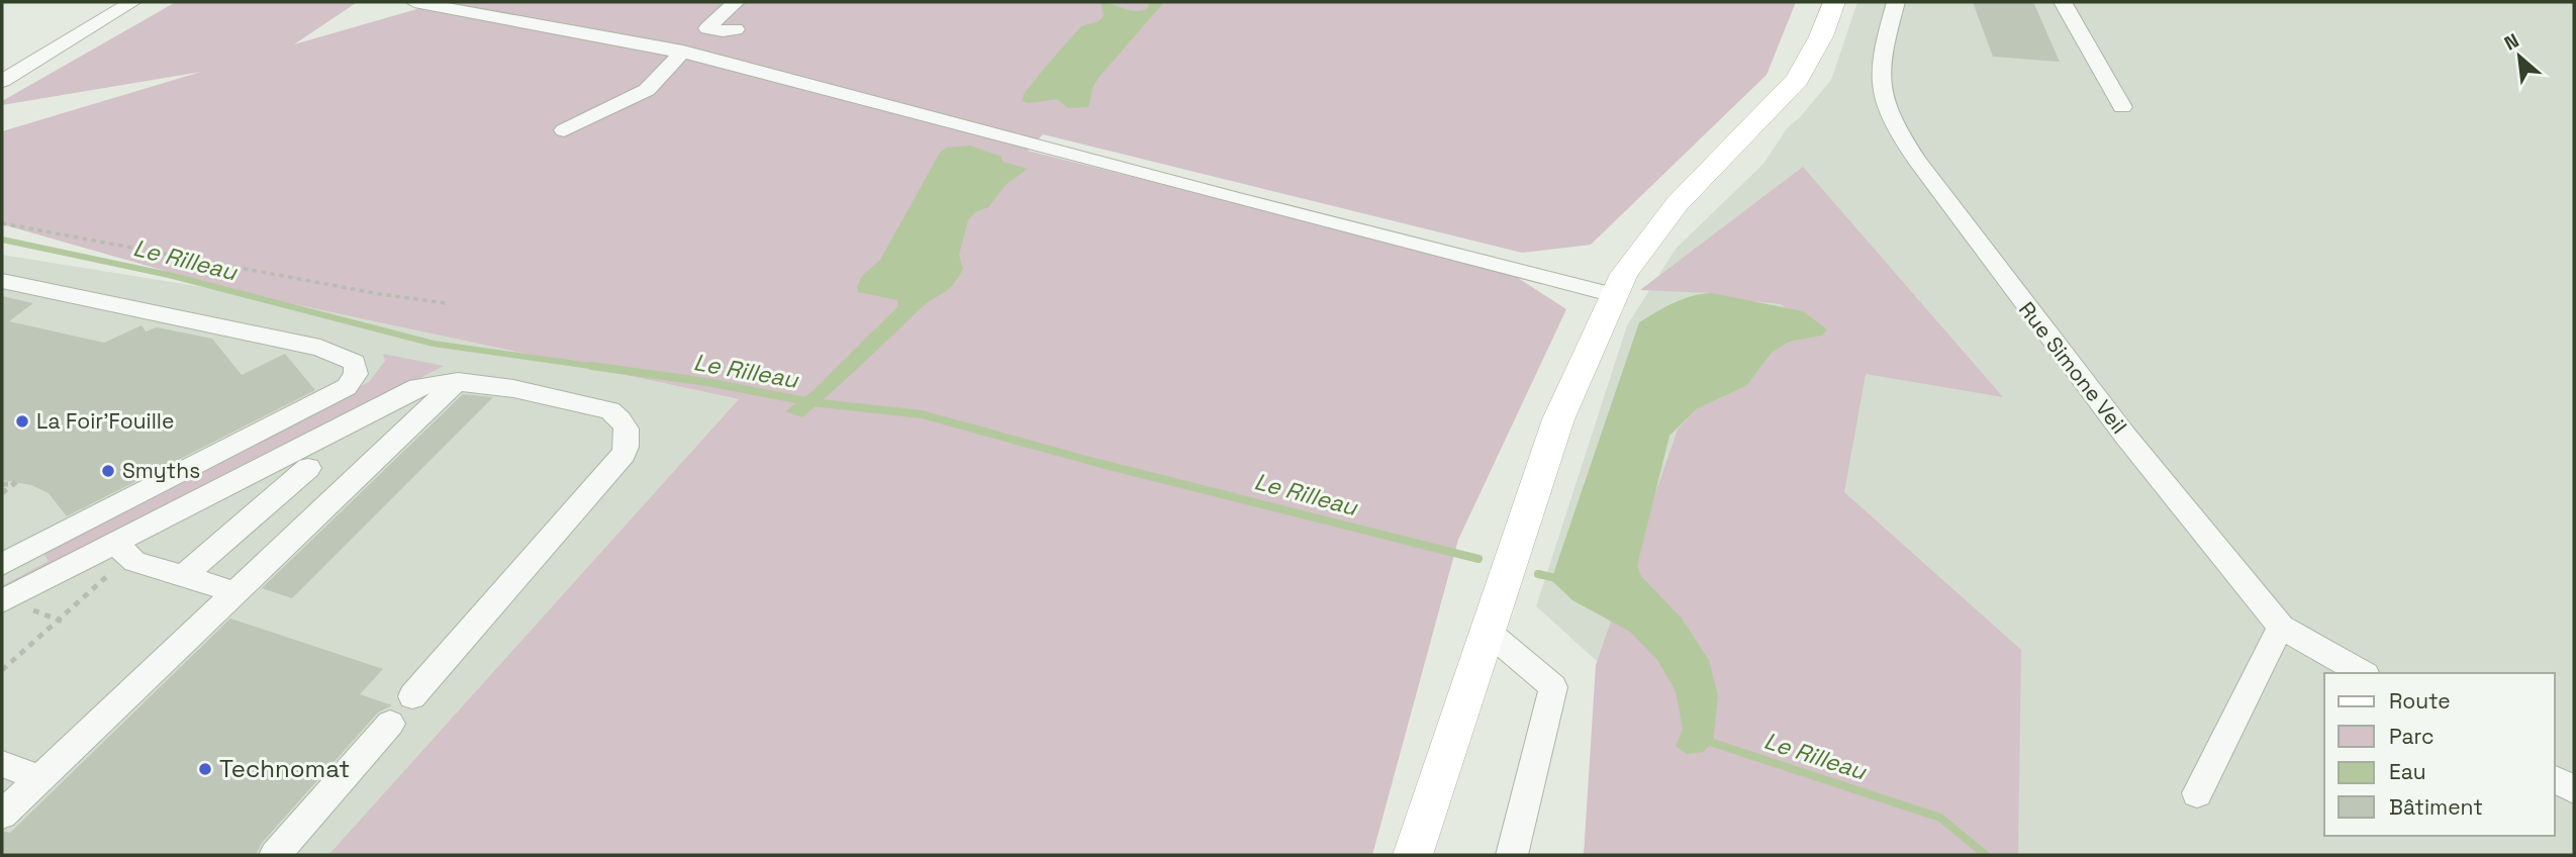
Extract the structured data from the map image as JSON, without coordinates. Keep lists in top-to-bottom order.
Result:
{
  "streets": {
    "street": ["Rue Simone Veil"]
  },
  "water": ["Le Rilleau"],
  "places": ["La Foir'Fouille", "Smyths", "Technomat"],
  "legend": [
    "Route",
    "Parc",
    "Eau",
    "Bâtiment"
  ],
  "north": "top left"
}
